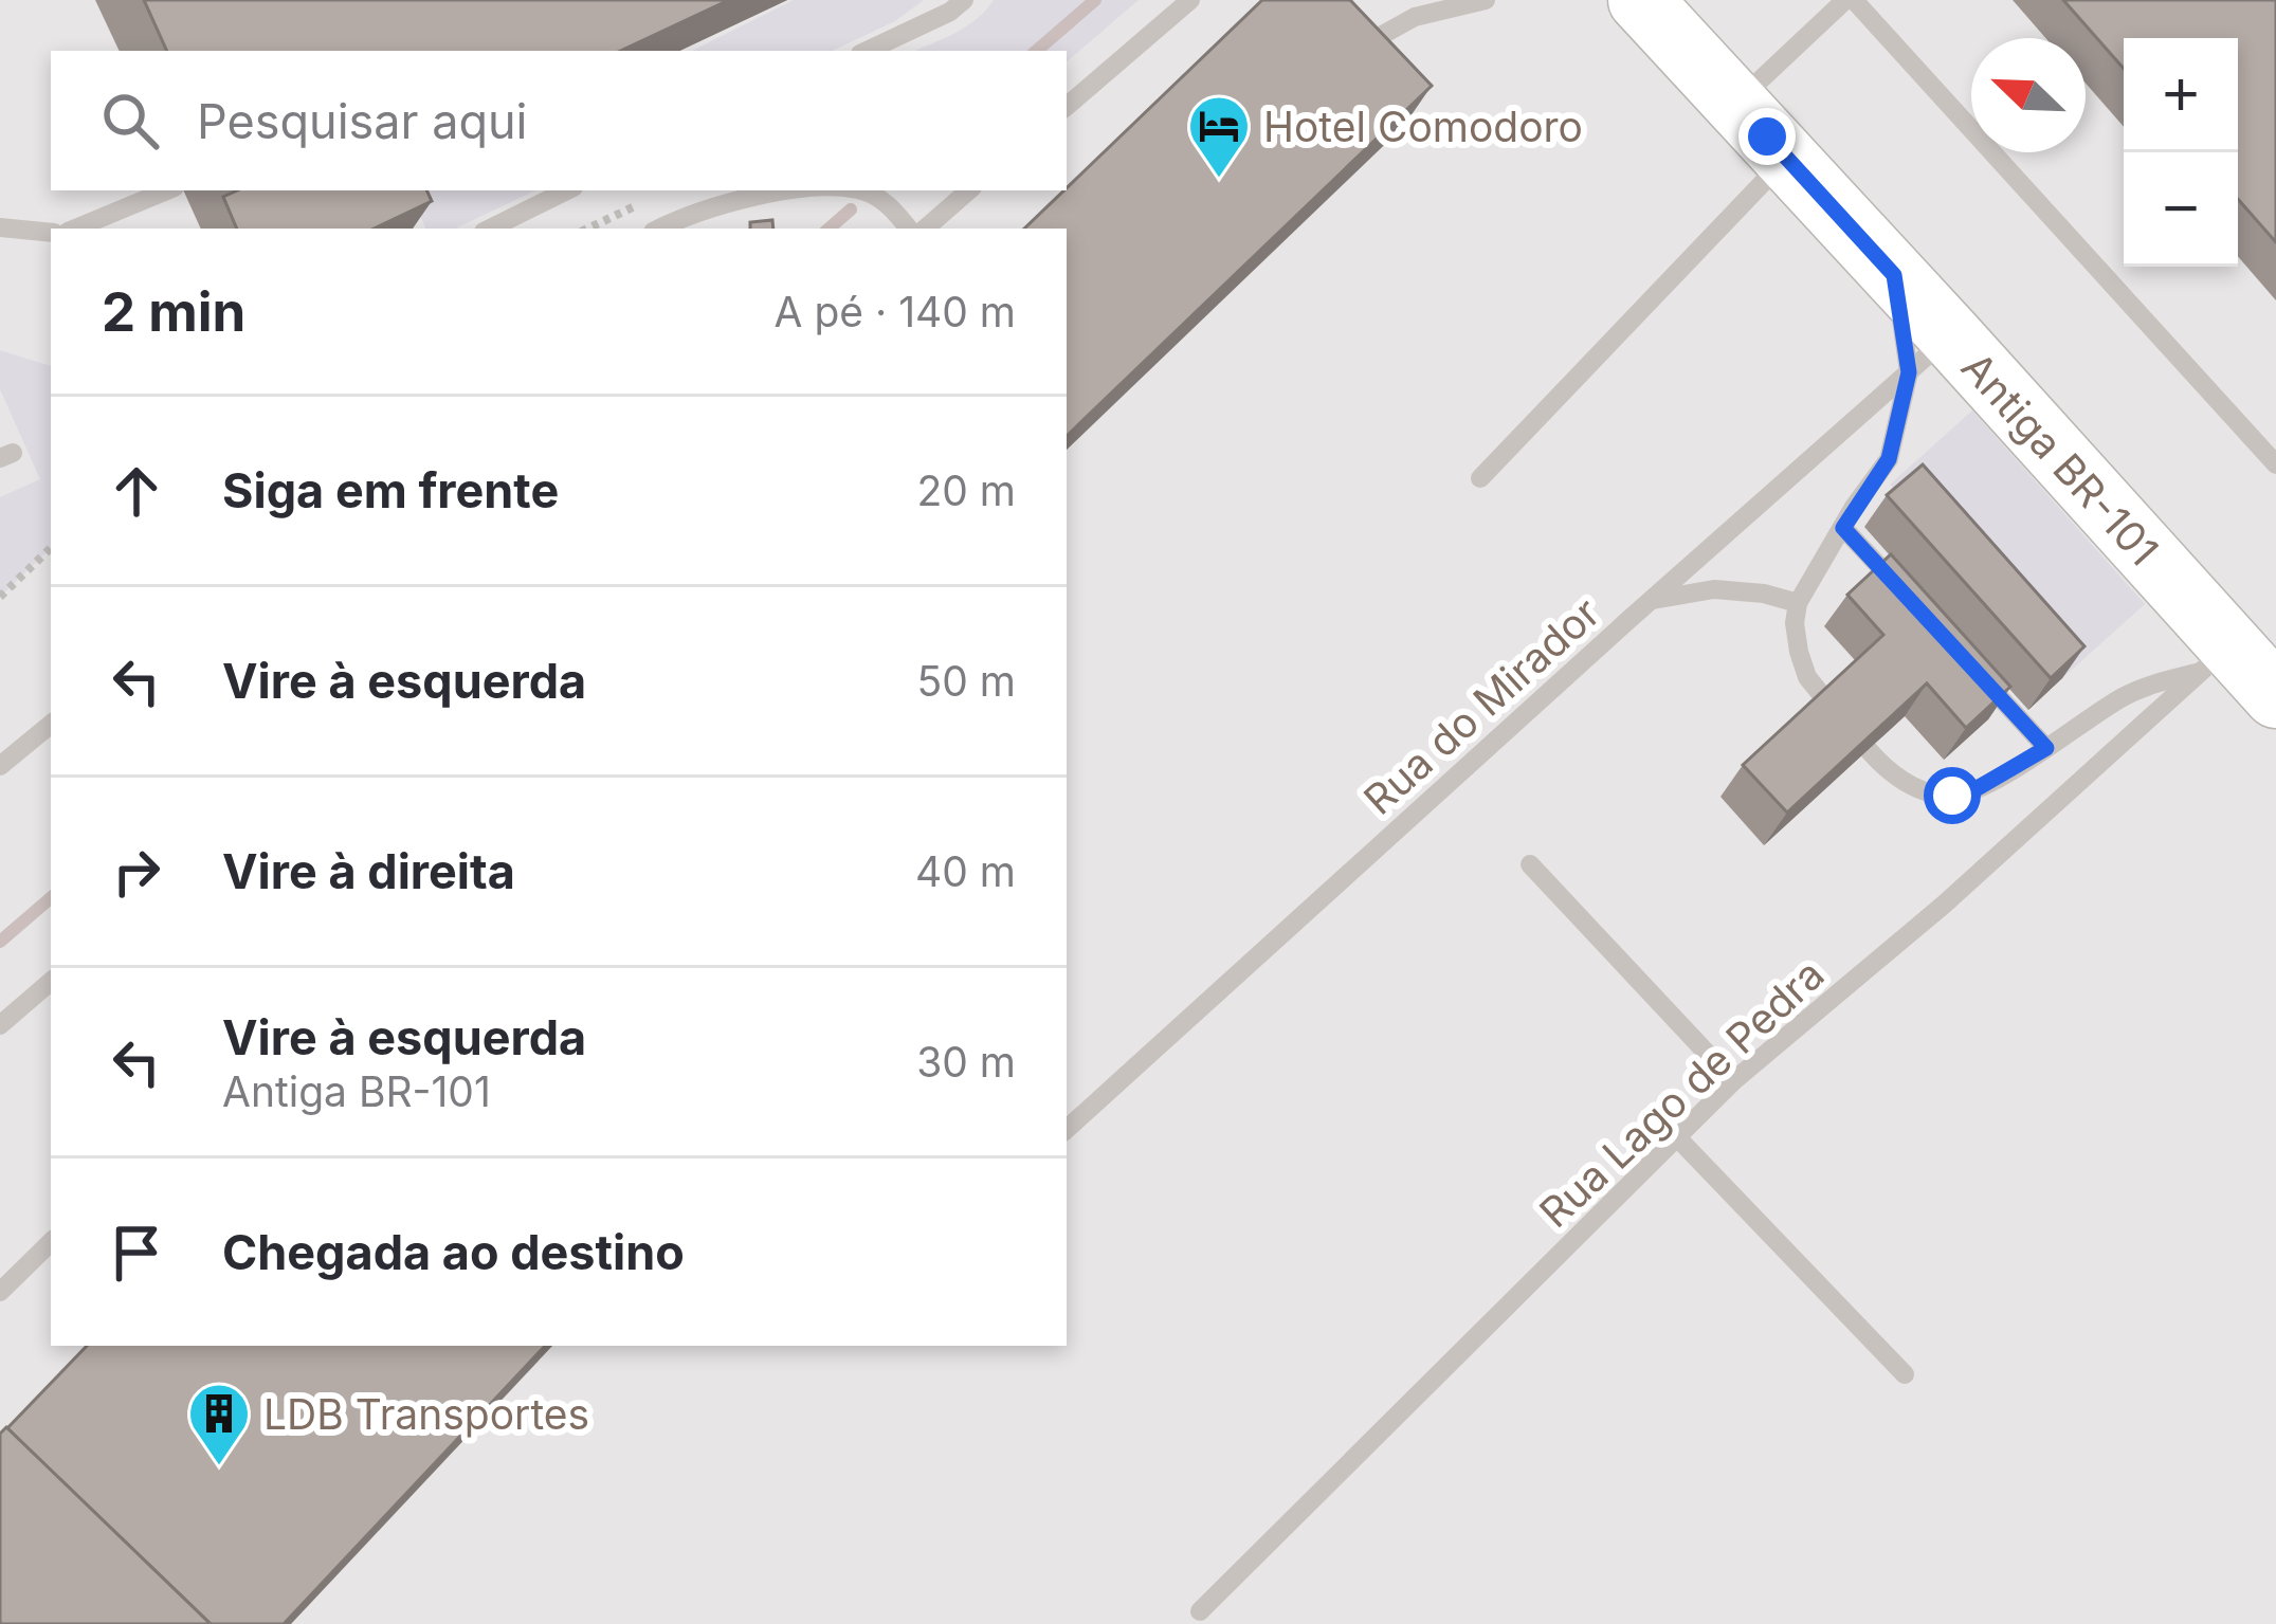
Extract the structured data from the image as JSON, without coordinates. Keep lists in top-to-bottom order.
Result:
{
  "streets": {
    "main road": ["Antiga BR-101"],
    "lane": ["Rua do Mirador", "Rua Lago de Pedra"]
  },
  "crossings": [
    ["Antiga BR-101", "Rua do Mirador"],
    ["Antiga BR-101", "Rua Lago de Pedra"]
  ],
  "places": {
    "hotel": ["Hotel Comodoro"],
    "building": ["LDB Transportes"]
  },
  "north": "top left",
  "page": {
    "map_buttons": ["+", "−"],
    "search": "Pesquisar aqui",
    "heading": ["2 min", "A pé · 140 m"],
    "list": [
      ["Siga em frente", "20 m"],
      ["Vire à esquerda", "50 m"],
      ["Vire à direita", "40 m"],
      ["Vire à esquerda", "Antiga BR-101", "30 m"],
      "Chegada ao destino"
    ]
  }
}
